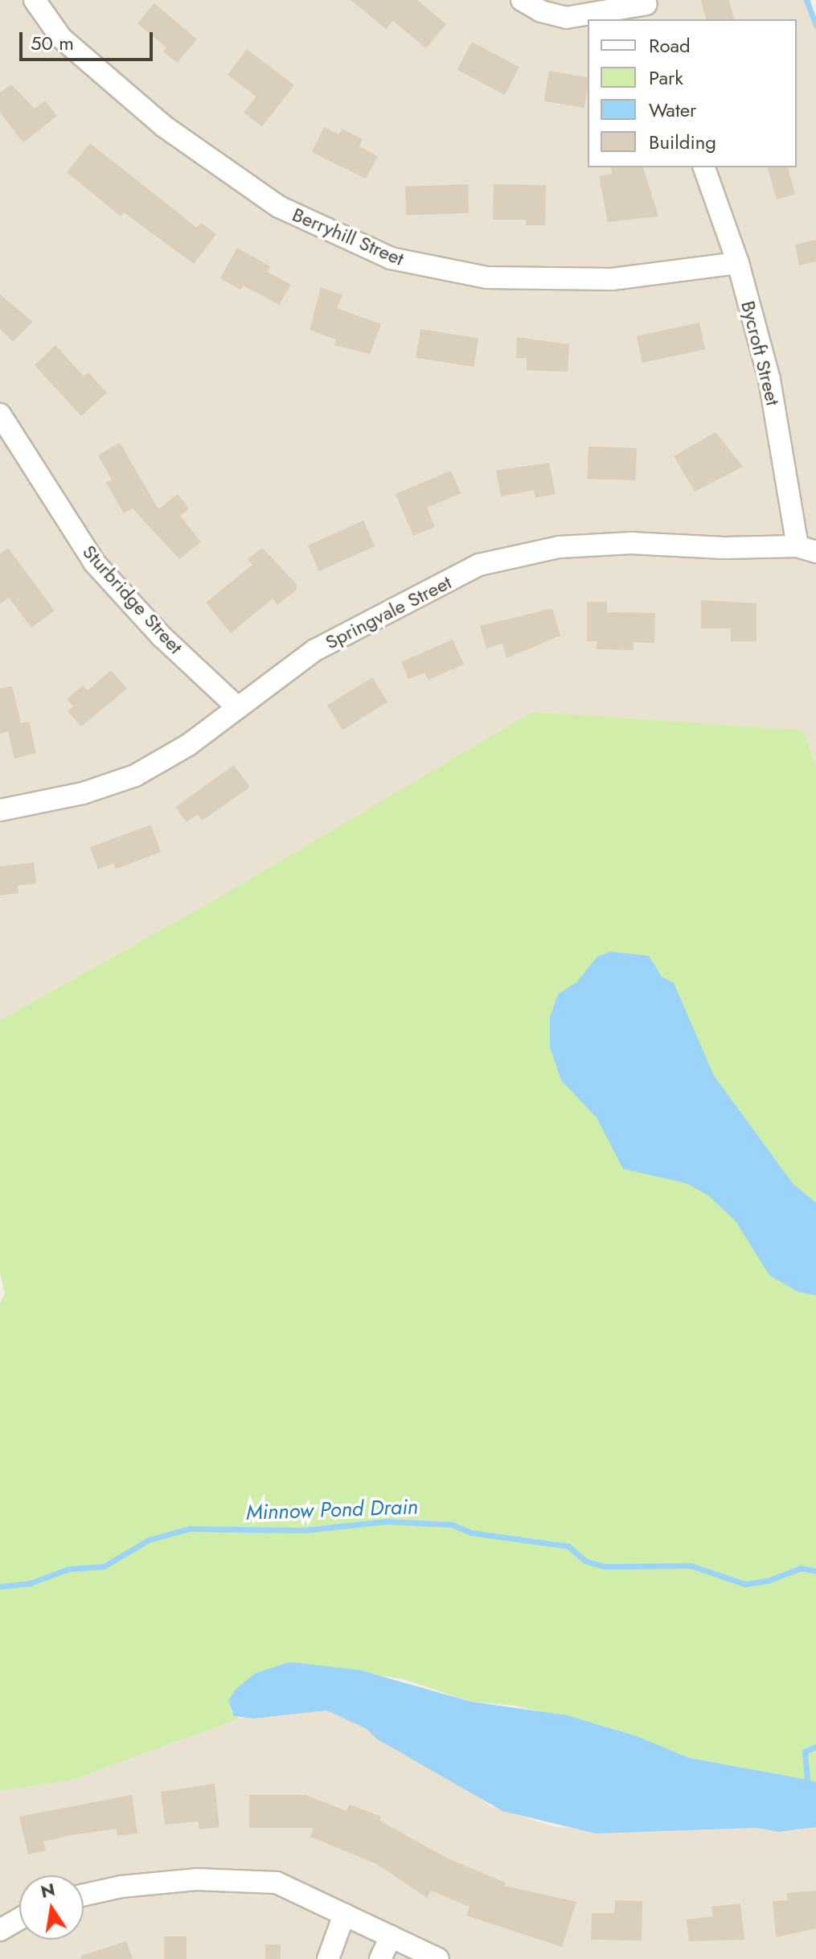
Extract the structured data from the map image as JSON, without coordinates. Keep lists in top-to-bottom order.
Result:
{
  "streets": {
    "street": [
      "Berryhill Street",
      "Bycroft Street",
      "Sturbridge Street",
      "Springvale Street"
    ]
  },
  "crossings": [
    ["Berryhill Street", "Bycroft Street"],
    ["Bycroft Street", "Springvale Street"],
    ["Sturbridge Street", "Springvale Street"]
  ],
  "water": ["Minnow Pond Drain"],
  "legend": [
    "Road",
    "Park",
    "Water",
    "Building"
  ],
  "scale_bar": "50 m",
  "north": "top"
}
